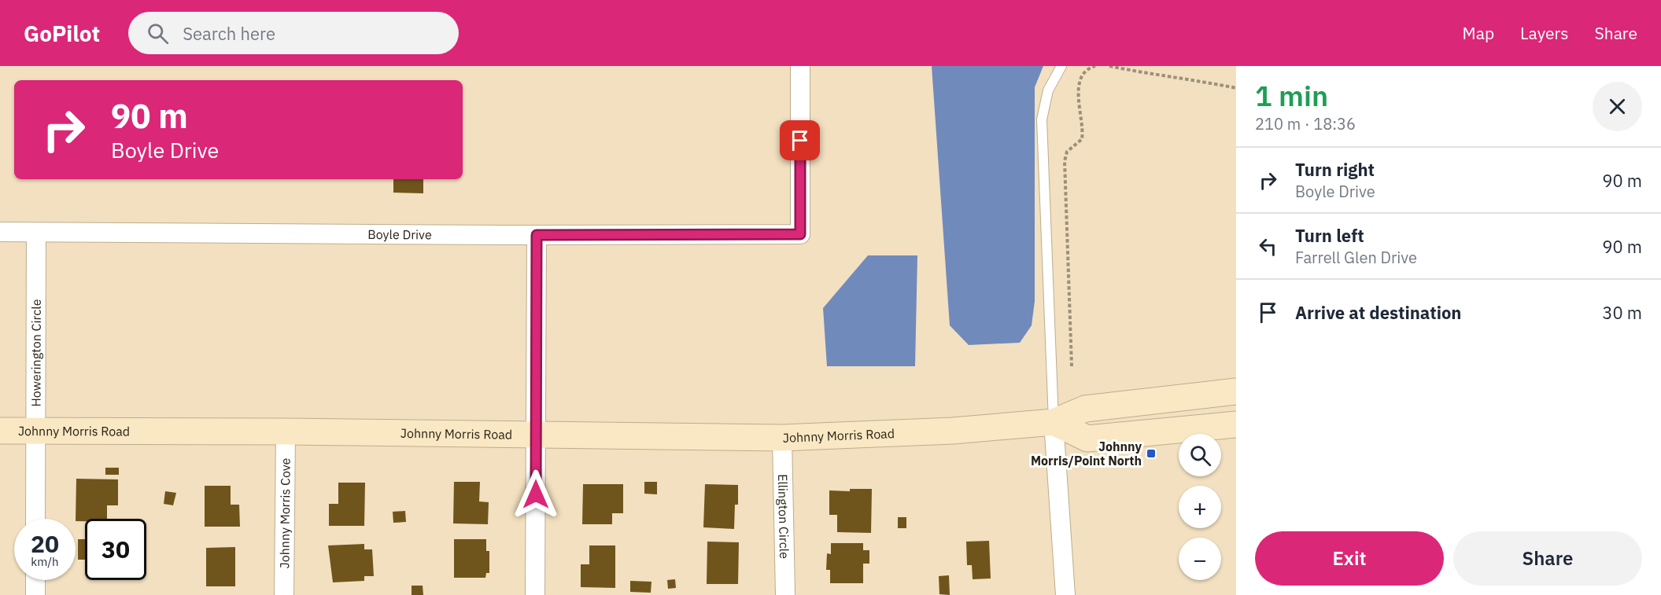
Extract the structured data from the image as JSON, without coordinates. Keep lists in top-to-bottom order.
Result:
{
  "streets": {
    "street": [
      "Boyle Drive",
      "Howerington Circle",
      "Johnny Morris Road",
      "Johnny Morris Cove",
      "Ellington Circle"
    ]
  },
  "crossings": [
    ["Boyle Drive", "Howerington Circle"],
    ["Howerington Circle", "Johnny Morris Road"],
    ["Johnny Morris Road", "Johnny Morris Cove"],
    ["Johnny Morris Road", "Ellington Circle"]
  ],
  "places": {
    "transit": ["Johnny Morris/Point North"]
  },
  "page": {
    "header": "GoPilot",
    "search": "Search here",
    "nav": ["Map", "Layers", "Share"],
    "heading": ["1 min", "210 m · 18:36"],
    "turn": ["90 m", "Boyle Drive"],
    "list": [
      {
        "name": "Turn right",
        "note": "Boyle Drive",
        "value": "90 m"
      },
      {
        "name": "Turn left",
        "note": "Farrell Glen Drive",
        "value": "90 m"
      },
      {
        "name": "Arrive at destination",
        "value": "30 m"
      }
    ],
    "map_buttons": ["+", "−"],
    "speed": "20 km/h",
    "limit": "30",
    "buttons": ["Exit", "Share"]
  }
}
